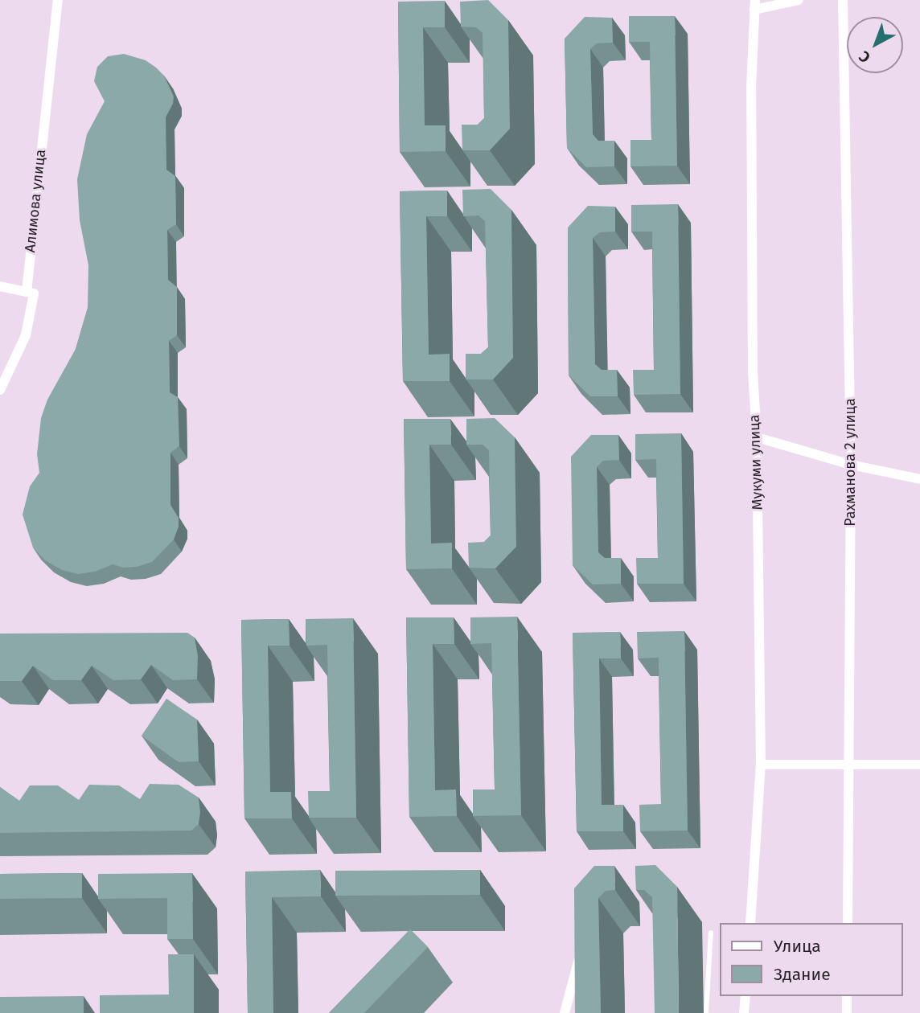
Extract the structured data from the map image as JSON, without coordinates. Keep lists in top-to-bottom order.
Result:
{
  "streets": {
    "street": ["Алимова улица", "Мукуми улица", "Рахманова 2 улица"]
  },
  "legend": ["Улица", "Здание"],
  "north": "bottom left"
}
